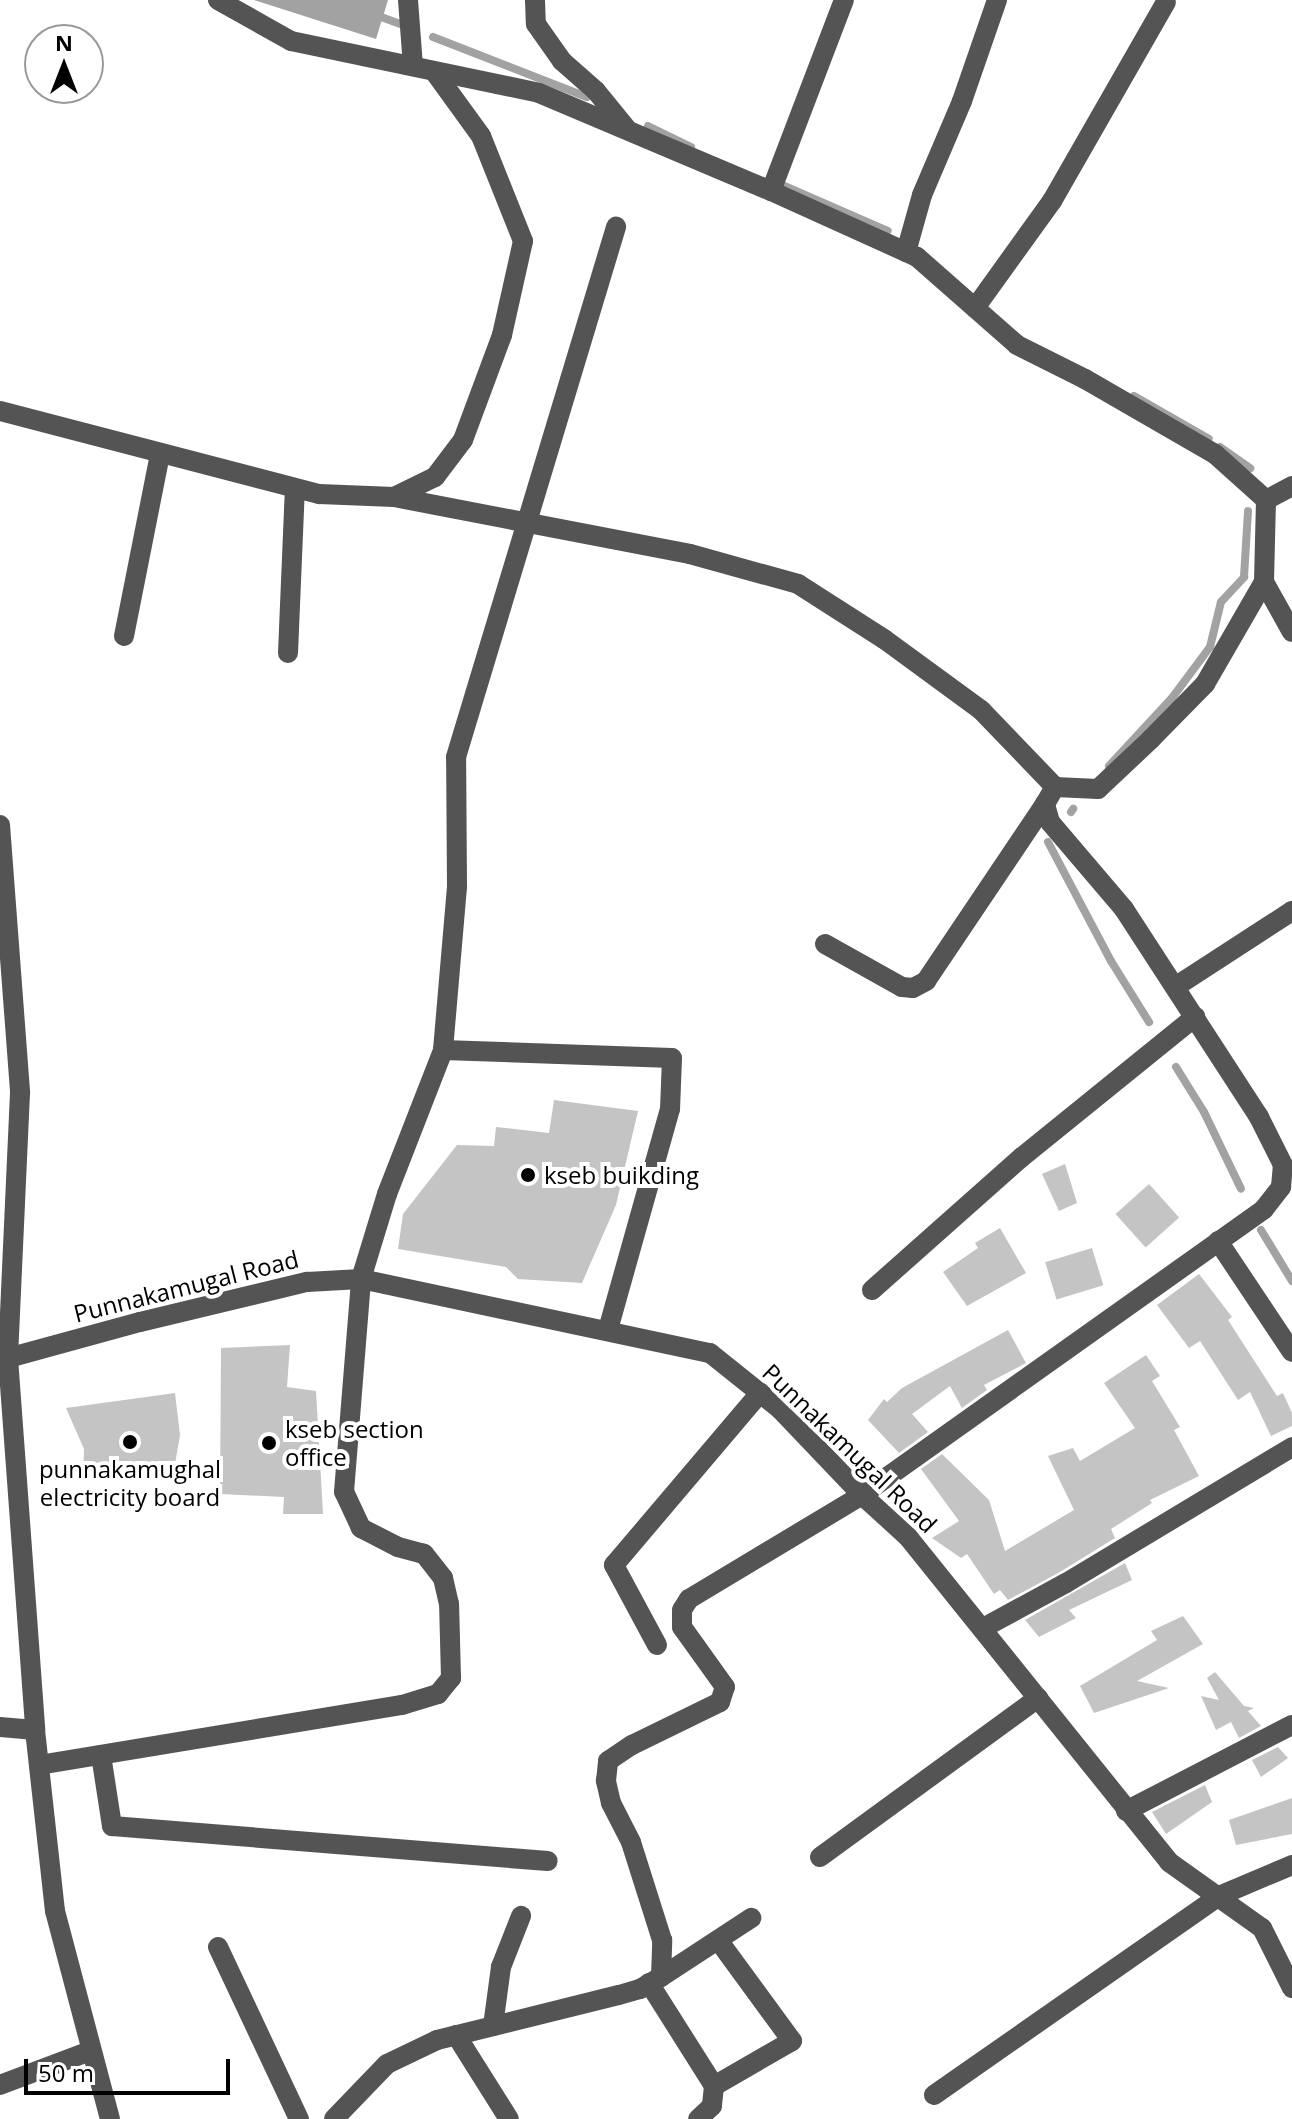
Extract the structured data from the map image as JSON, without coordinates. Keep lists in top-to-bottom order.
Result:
{
  "streets": {
    "street": ["Punnakamugal Road"]
  },
  "places": ["kseb buikding", "punnakamughal electricity board", "kseb section office"],
  "scale_bar": "50 m",
  "north": "top"
}
